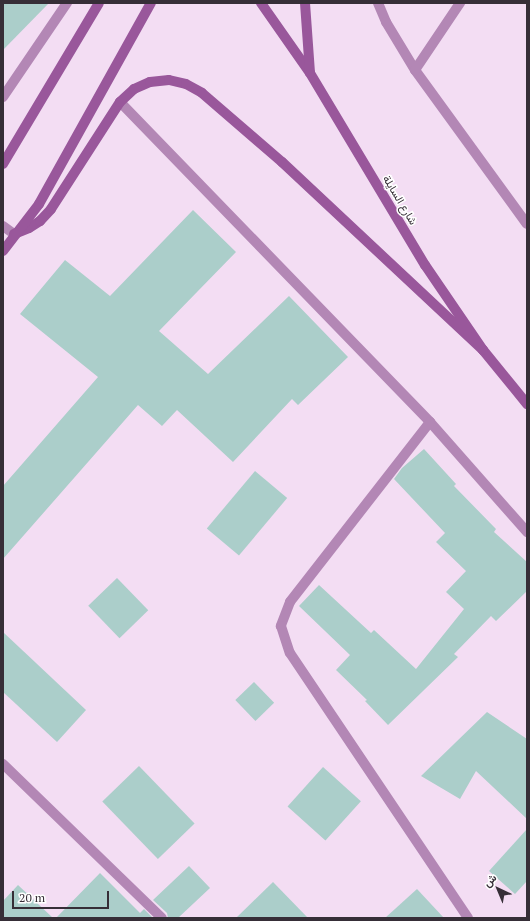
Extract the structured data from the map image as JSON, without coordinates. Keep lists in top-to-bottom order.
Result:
{
  "streets": {
    "main road": ["شارع السايلة"]
  },
  "scale_bar": "20 m",
  "north": "top left"
}
